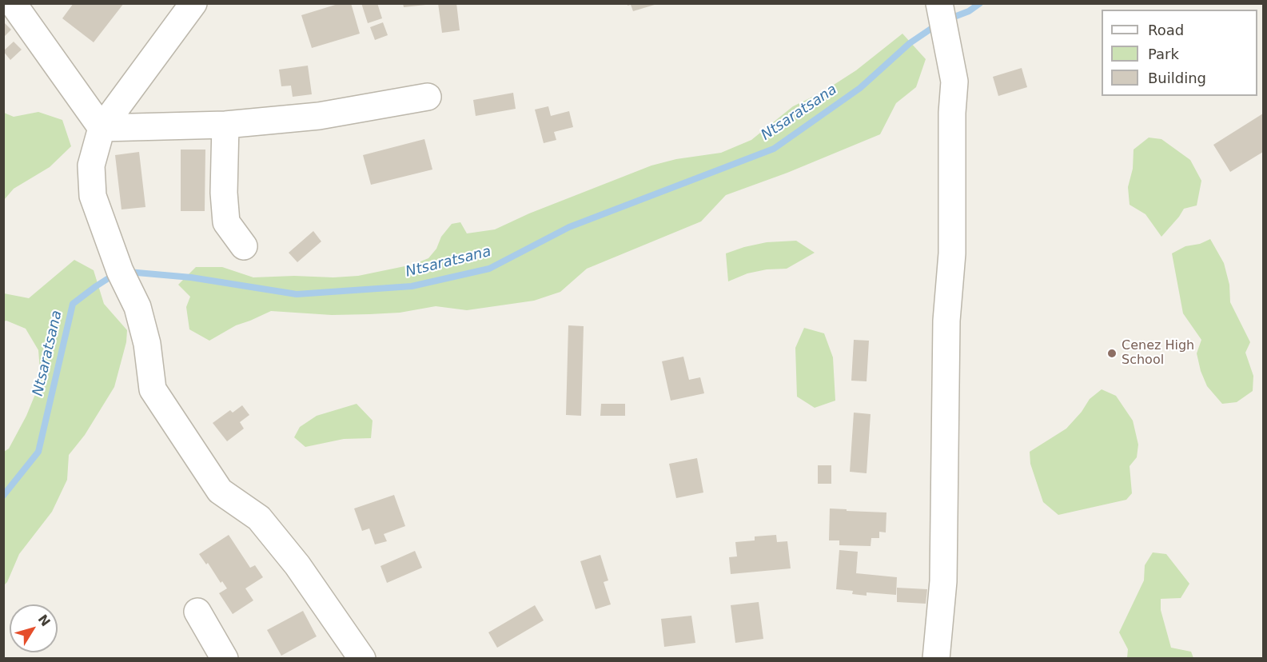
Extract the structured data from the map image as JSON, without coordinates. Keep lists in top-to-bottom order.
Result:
{
  "water": ["Ntsaratsana"],
  "places": ["Cenez High School"],
  "legend": ["Road", "Park", "Building"],
  "north": "top right"
}
